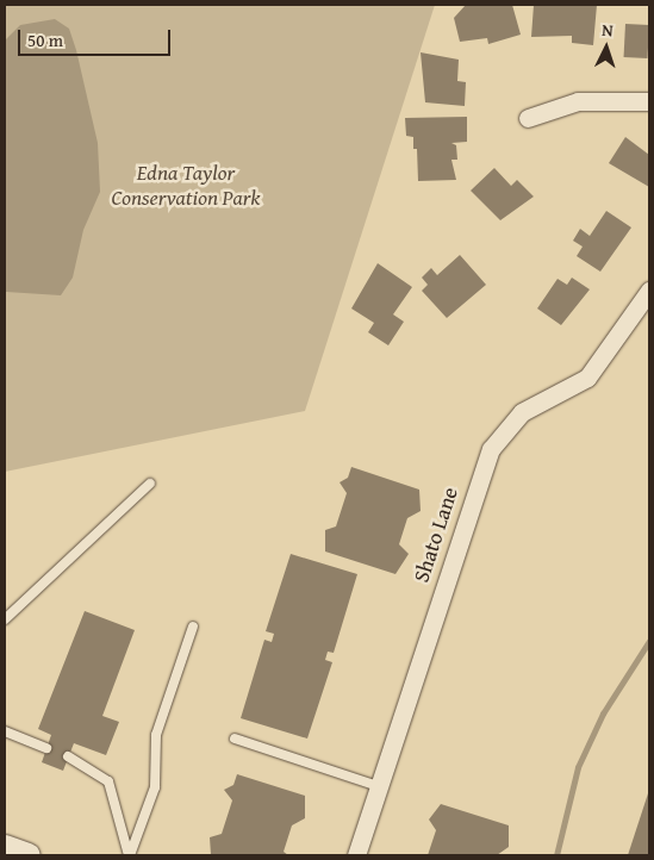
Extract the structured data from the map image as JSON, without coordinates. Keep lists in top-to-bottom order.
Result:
{
  "streets": {
    "street": ["Shato Lane"]
  },
  "parks": ["Edna Taylor Conservation Park"],
  "scale_bar": "50 m",
  "north": "top"
}
